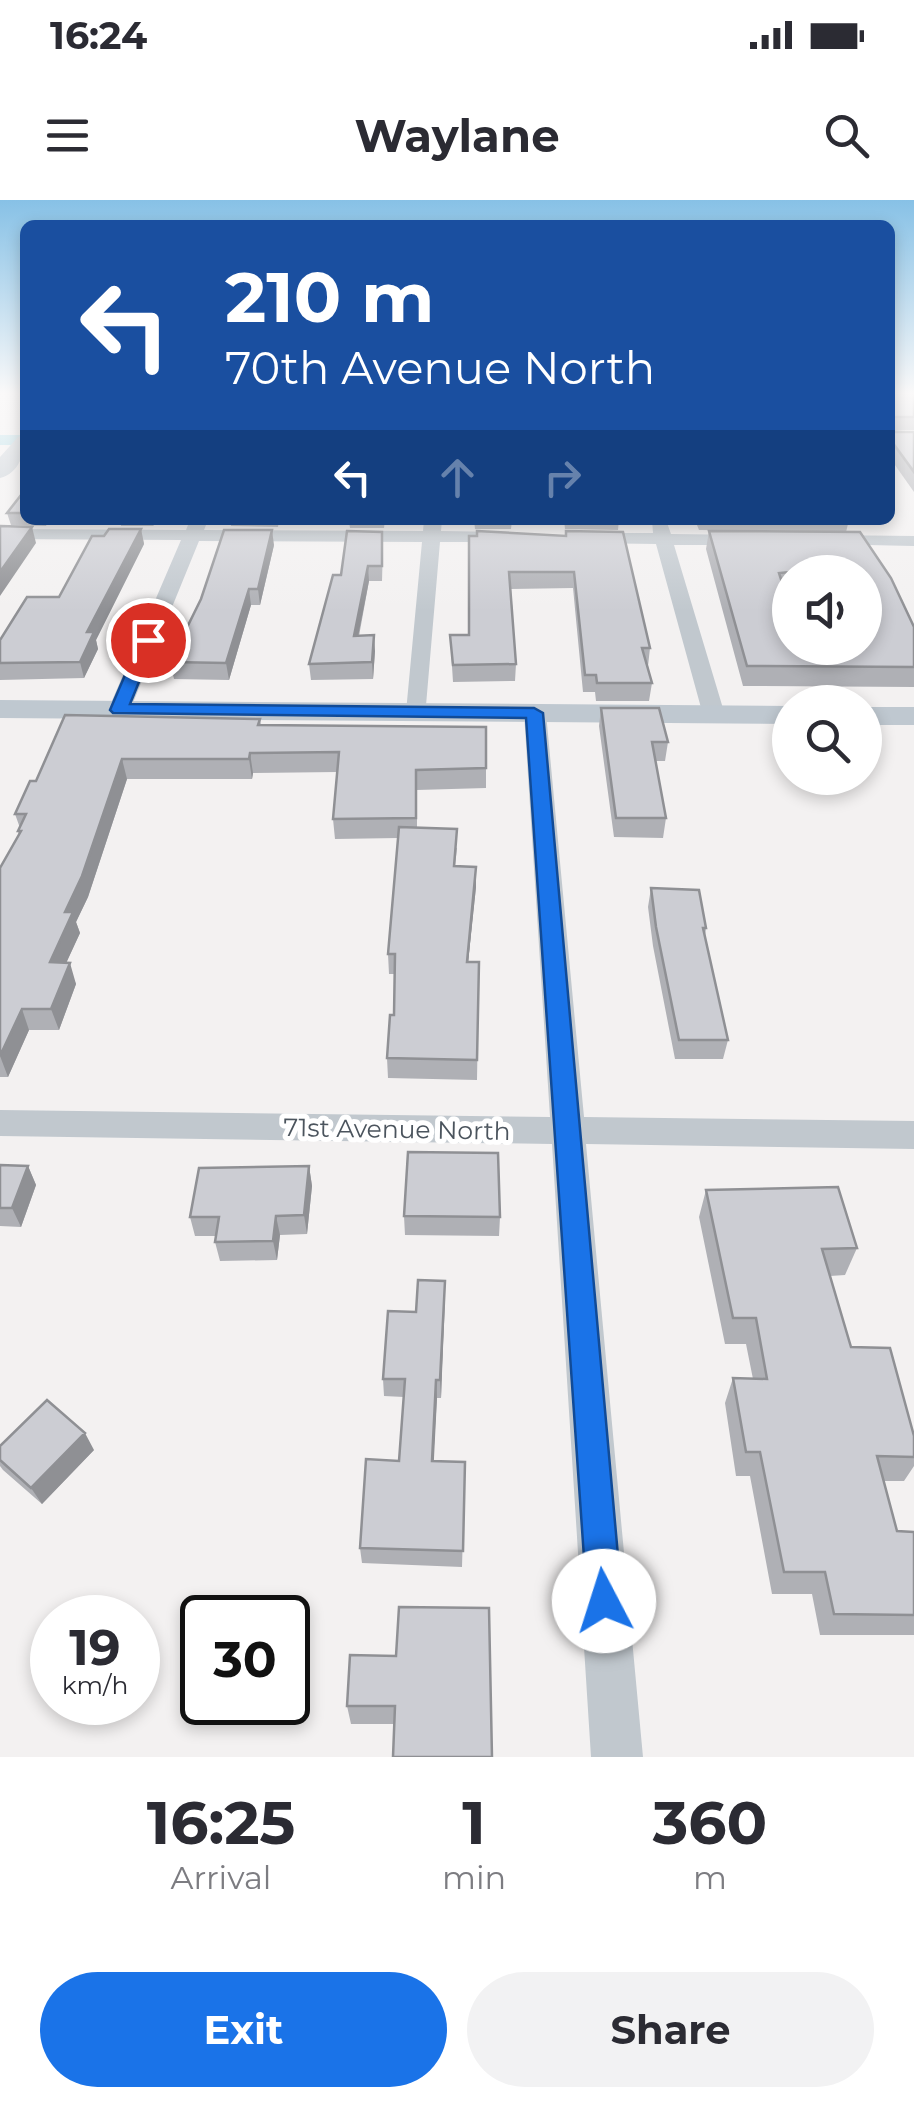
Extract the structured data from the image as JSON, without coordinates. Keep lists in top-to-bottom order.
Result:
{
  "streets": {
    "street": ["71st Avenue North"]
  },
  "page": {
    "status": "16:24",
    "header": "Waylane",
    "turn": ["210 m", "70th Avenue North"],
    "speed": "19 km/h",
    "limit": "30",
    "eta": [
      "16:25",
      "Arrival",
      "1",
      "min",
      "360",
      "m"
    ],
    "buttons": ["Exit", "Share"]
  }
}
